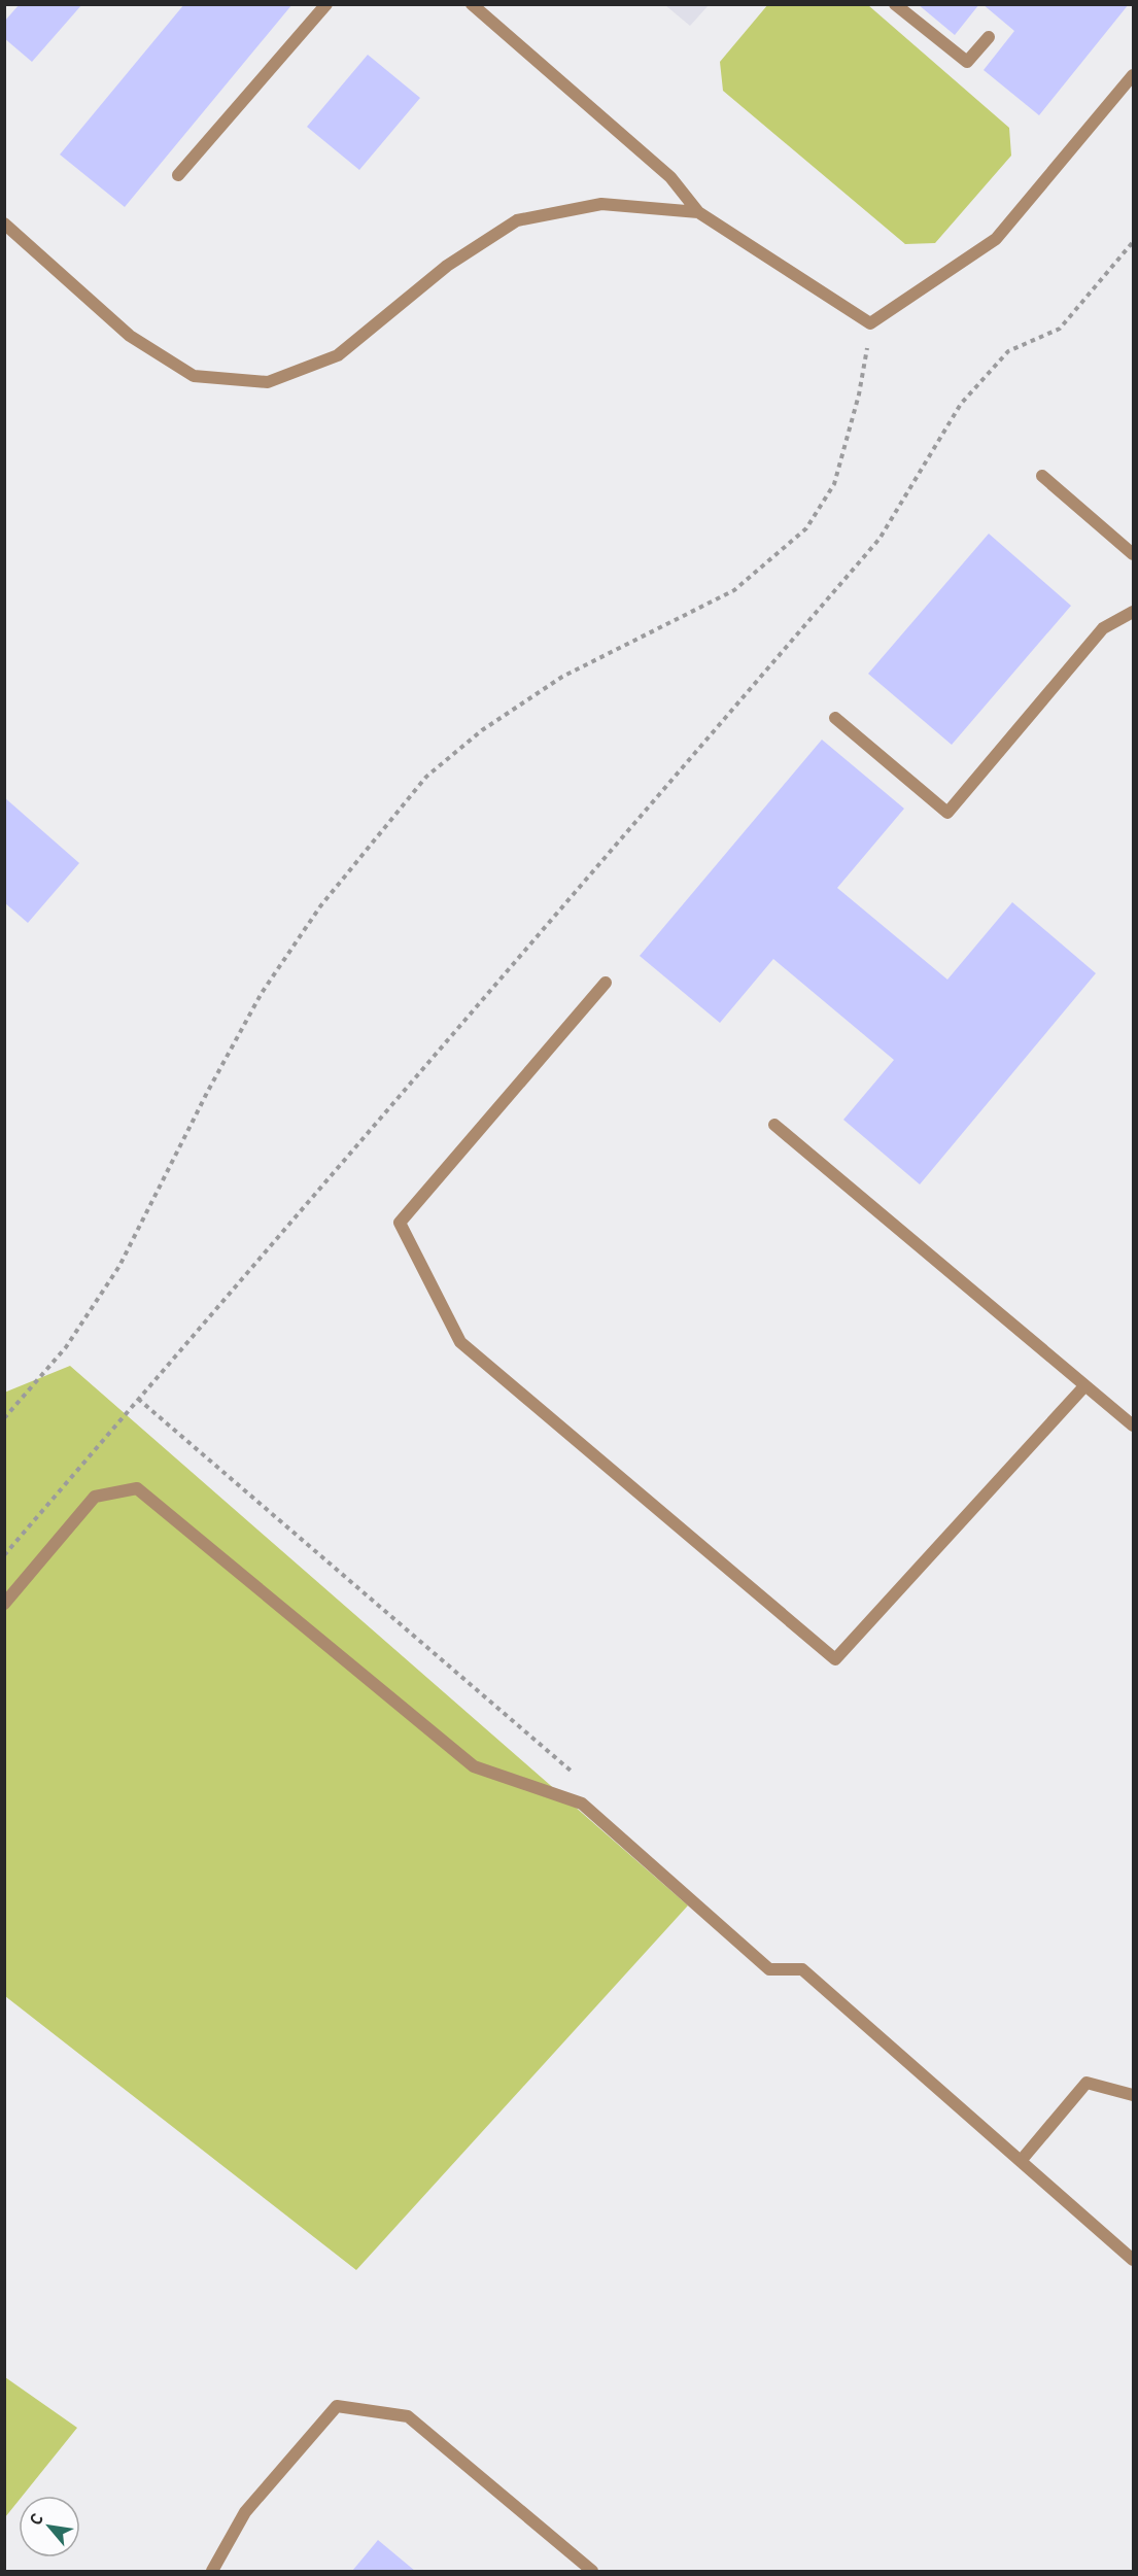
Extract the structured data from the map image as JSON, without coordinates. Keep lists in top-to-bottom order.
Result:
{
  "north": "top left"
}
